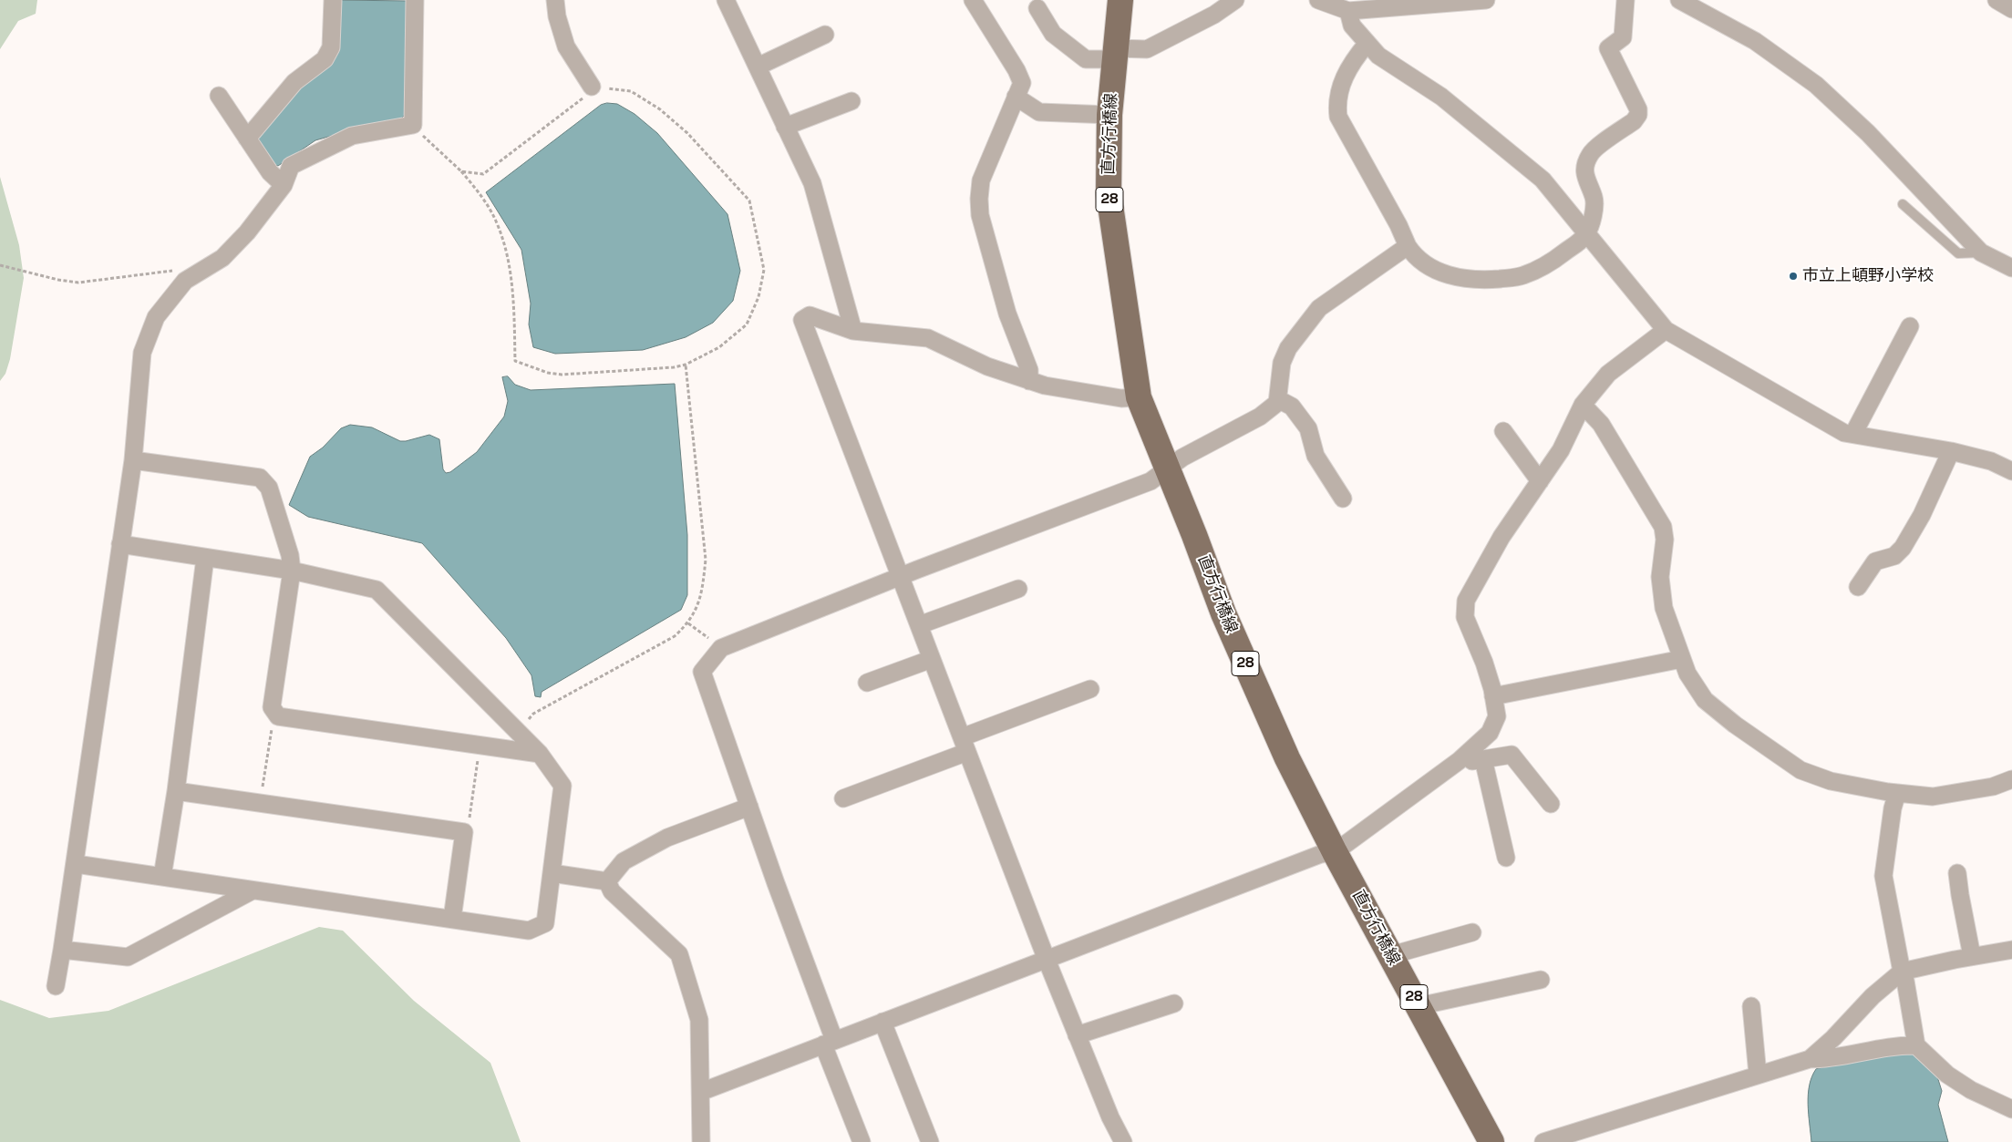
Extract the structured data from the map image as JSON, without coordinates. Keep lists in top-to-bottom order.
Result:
{
  "streets": {
    "main road": ["直方行橋線", "28"]
  },
  "places": ["市立上頓野小学校"]
}
